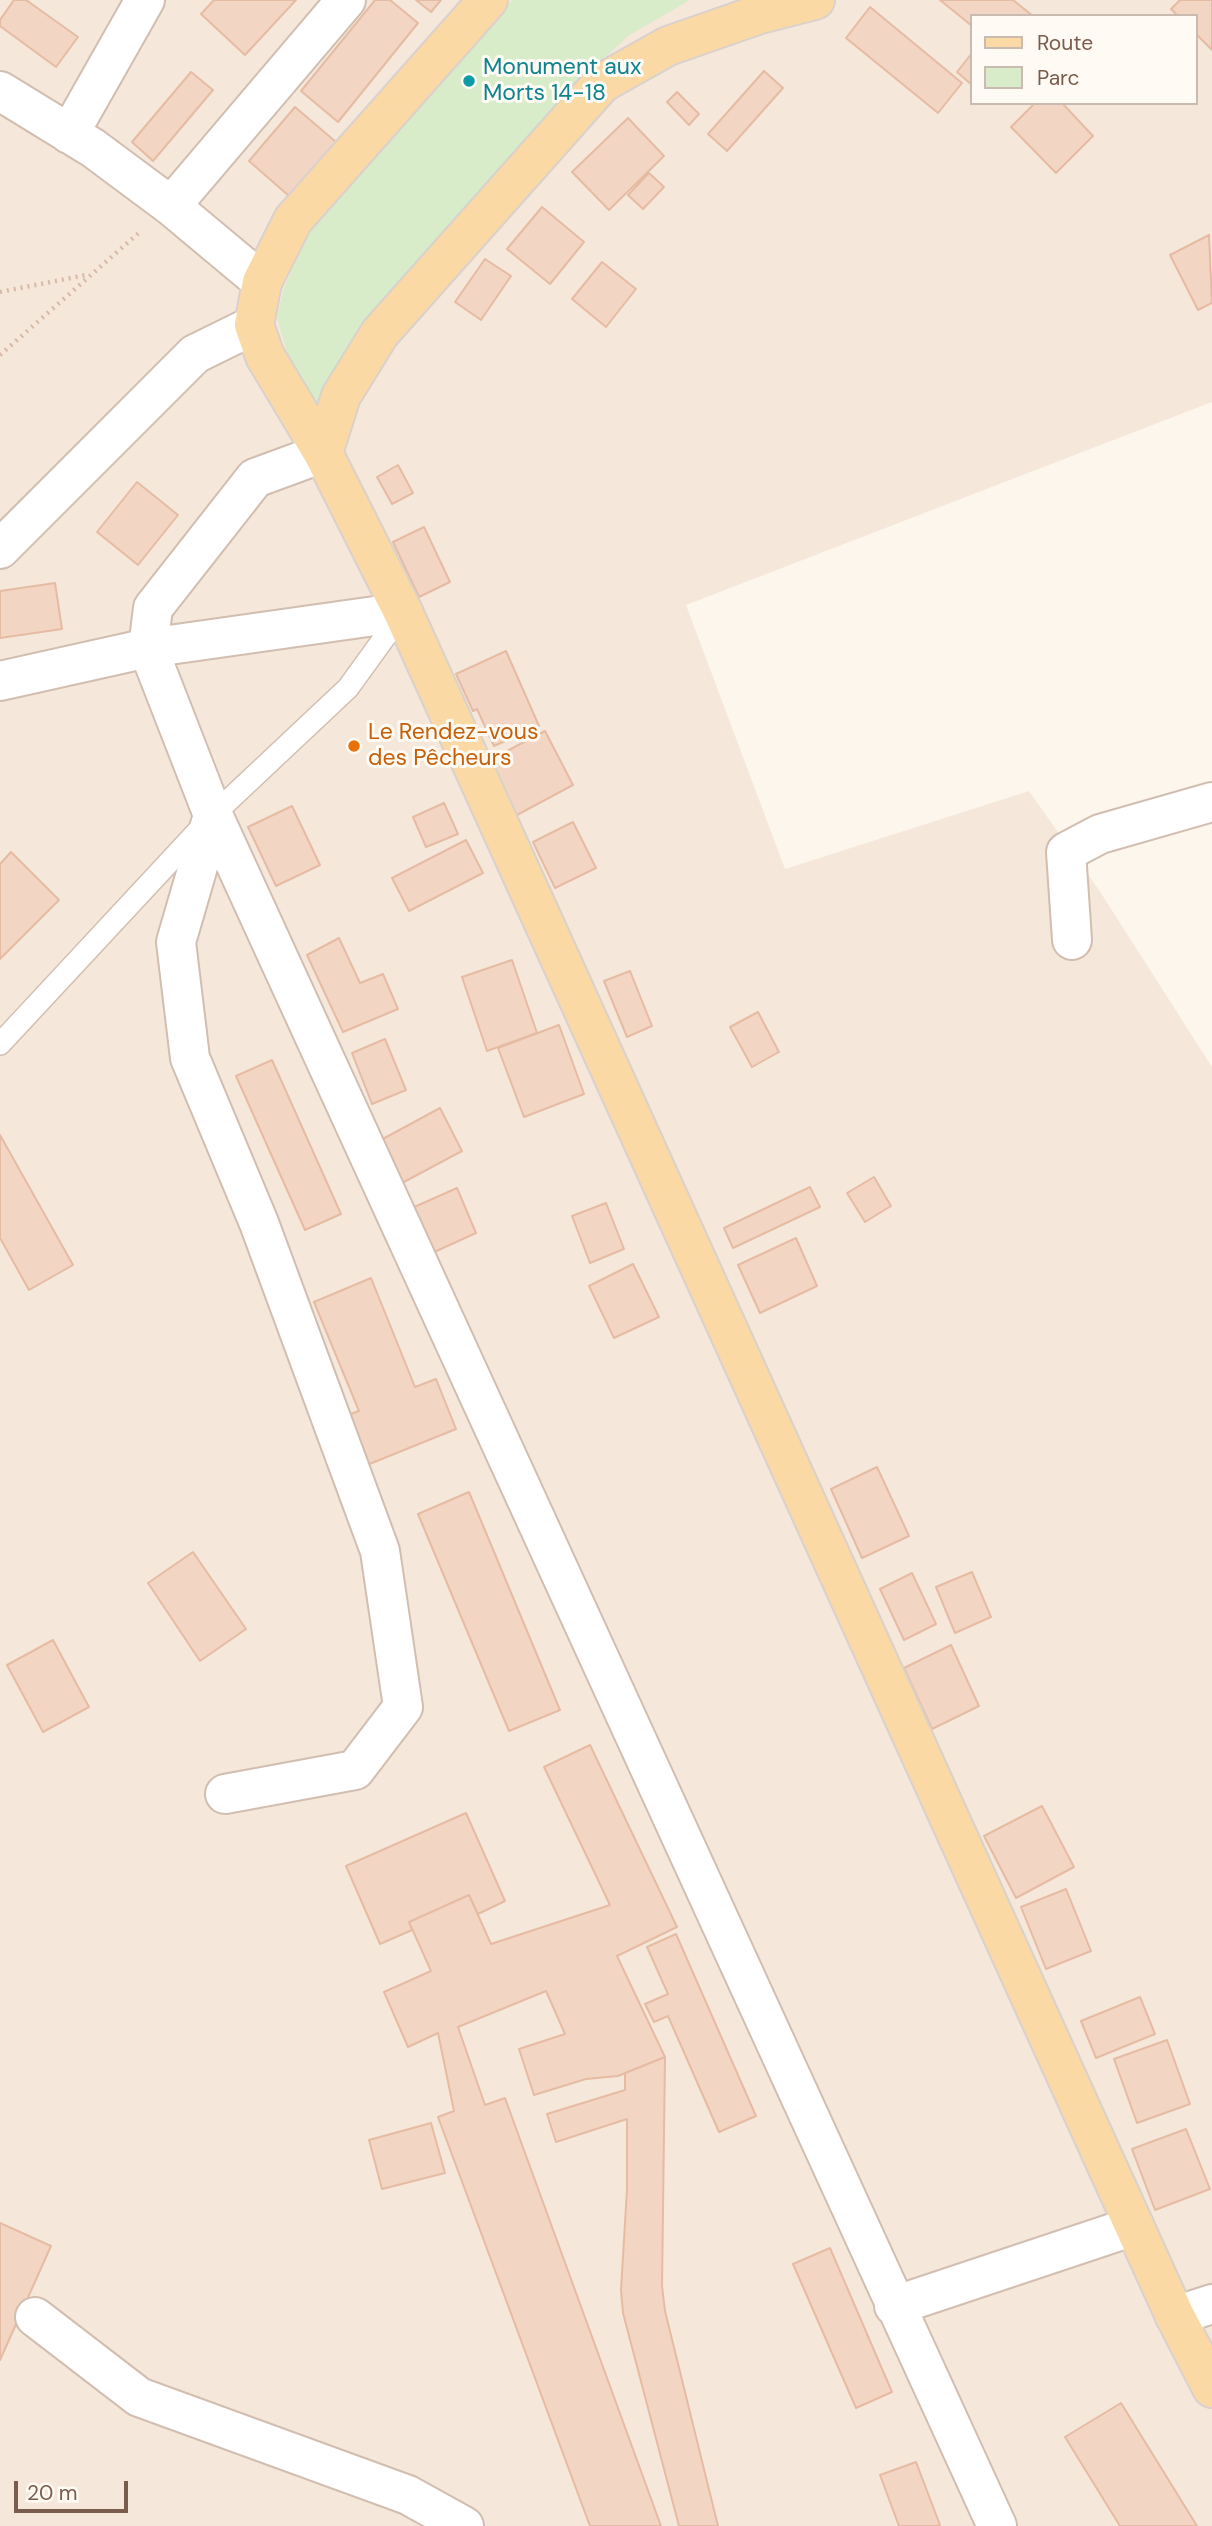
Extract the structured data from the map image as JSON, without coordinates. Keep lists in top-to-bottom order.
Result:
{
  "places": ["Monument aux Morts 14-18", "Le Rendez-vous des Pêcheurs"],
  "legend": ["Route", "Parc"],
  "scale_bar": "20 m"
}
